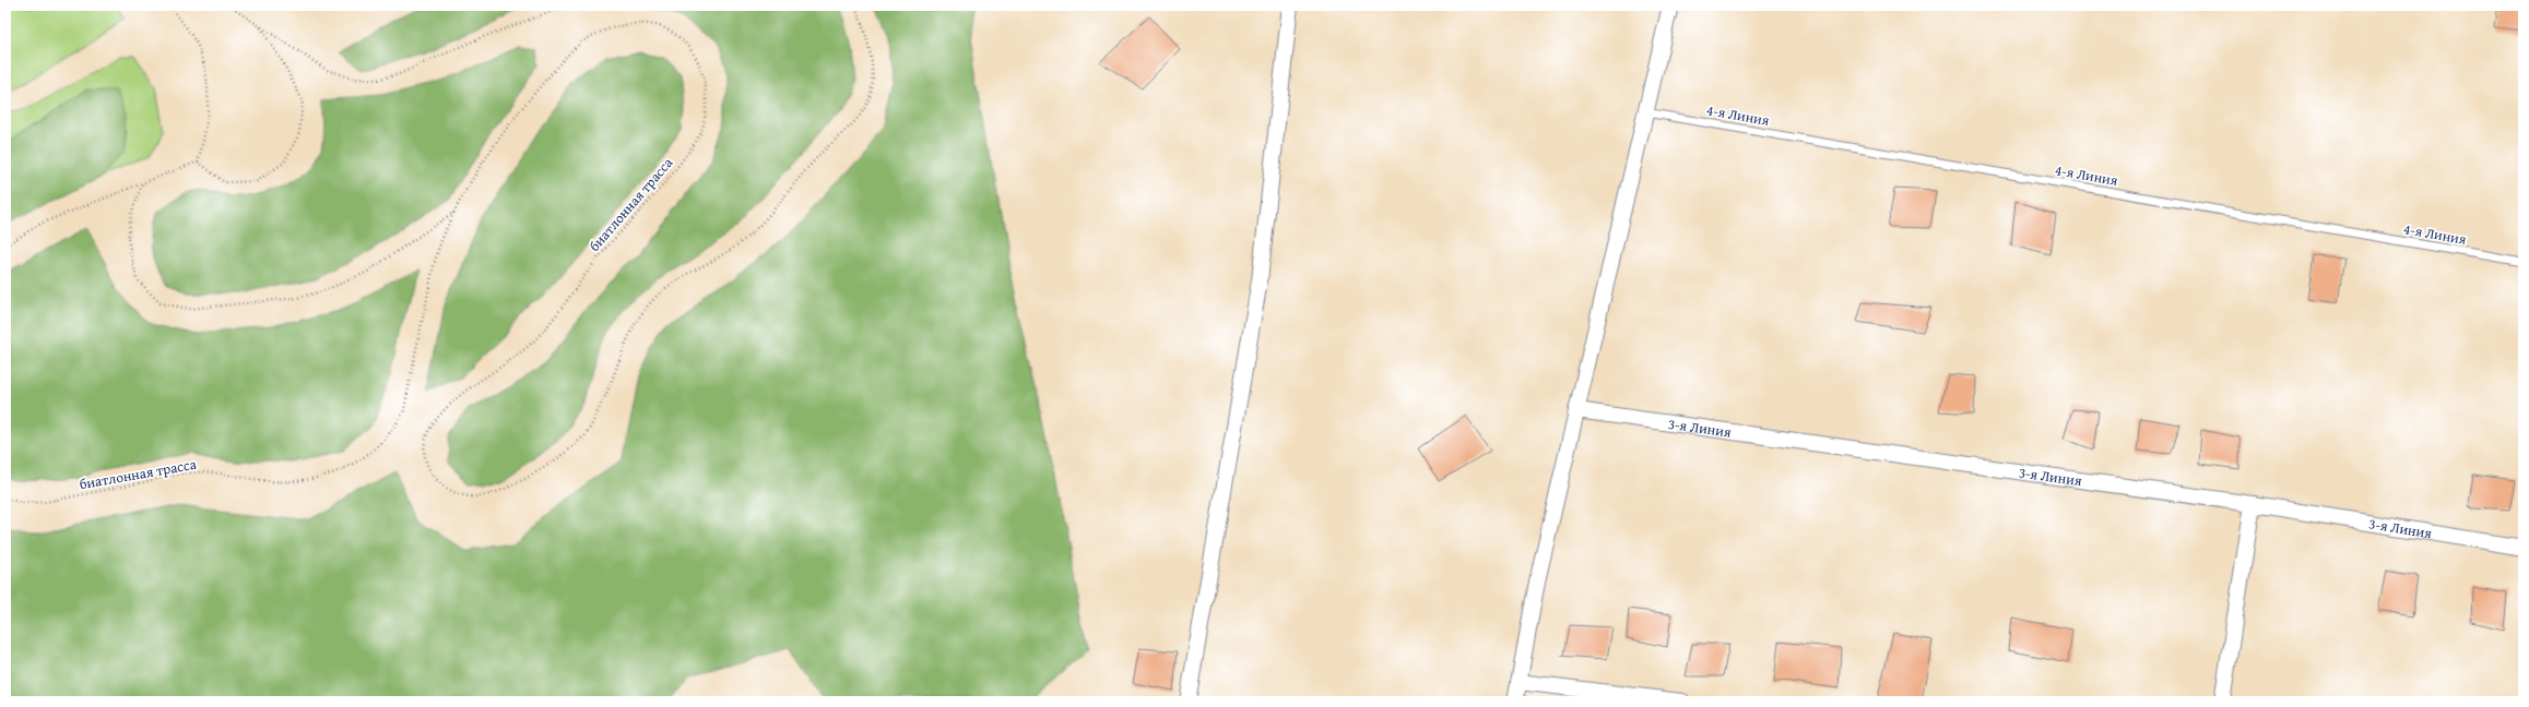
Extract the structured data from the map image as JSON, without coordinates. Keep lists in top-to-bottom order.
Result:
{
  "streets": {
    "street": ["3-я Линия"],
    "lane": ["4-я Линия"],
    "path": ["биатлонная трасса"]
  }
}
